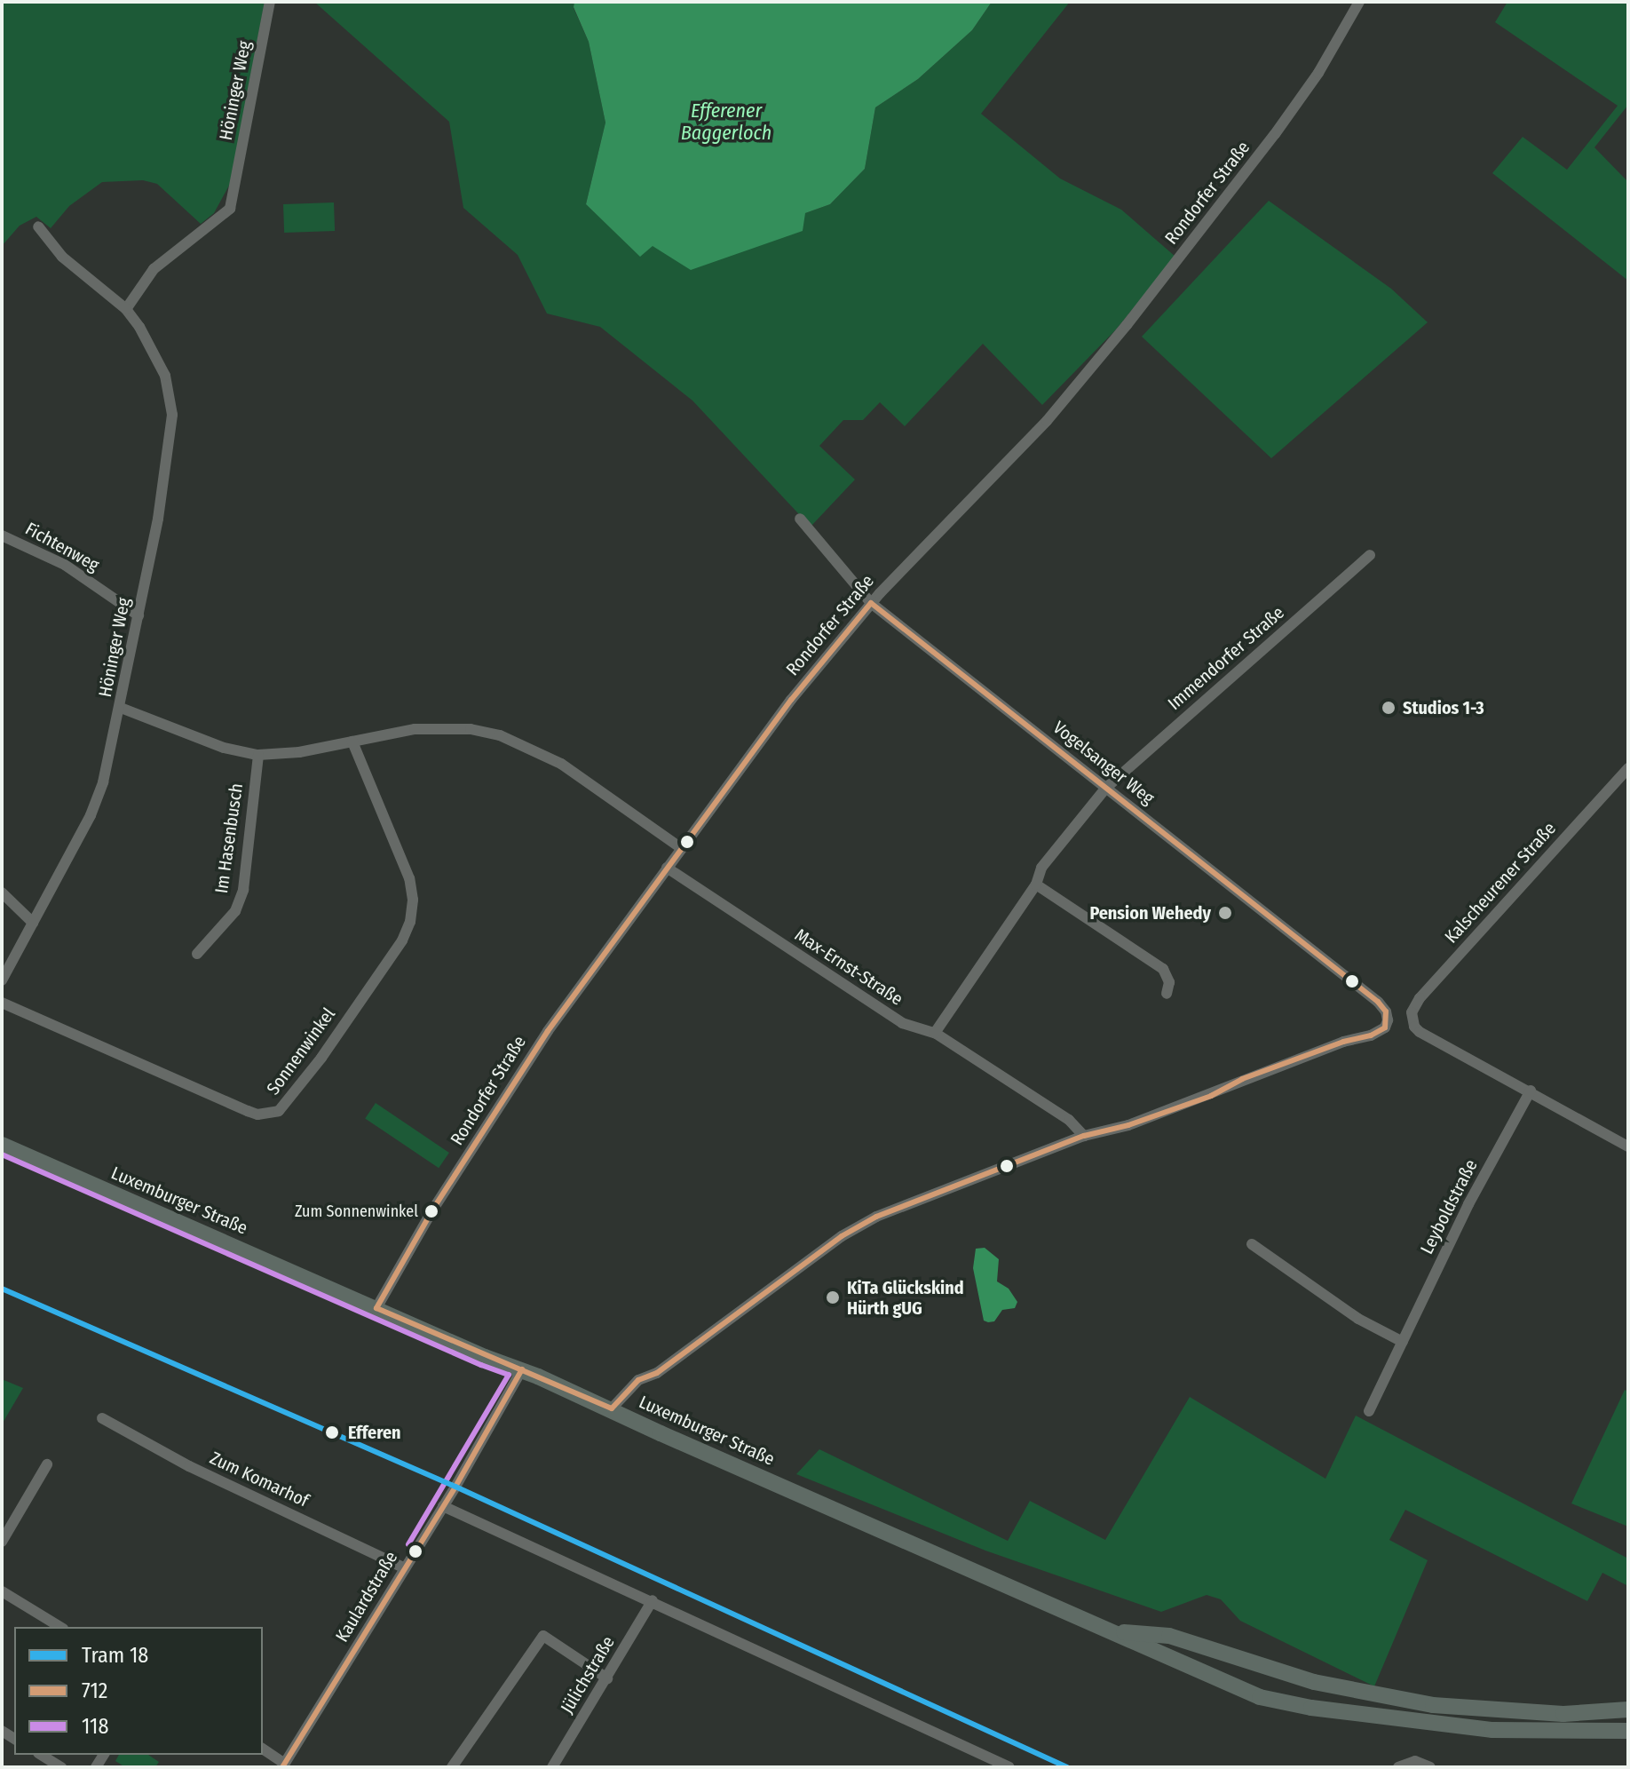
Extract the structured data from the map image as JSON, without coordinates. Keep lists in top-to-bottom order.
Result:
{
  "streets": {
    "main road": ["Luxemburger Straße"],
    "street": [
      "Höninger Weg",
      "Rondorfer Straße",
      "Fichtenweg",
      "Immendorfer Straße",
      "Vogelsanger Weg",
      "Im Hasenbusch",
      "Kalscheurener Straße",
      "Max-Ernst-Straße",
      "Sonnenwinkel",
      "Leyboldstraße",
      "Zum Komarhof",
      "Kaulardstraße",
      "Jülichstraße"
    ]
  },
  "crossings": [
    ["Höninger Weg", "Fichtenweg"],
    ["Rondorfer Straße", "Vogelsanger Weg"],
    ["Rondorfer Straße", "Max-Ernst-Straße"],
    ["Rondorfer Straße", "Luxemburger Straße"],
    ["Immendorfer Straße", "Vogelsanger Weg"],
    ["Immendorfer Straße", "Max-Ernst-Straße"],
    ["Vogelsanger Weg", "Max-Ernst-Straße"],
    ["Kalscheurener Straße", "Leyboldstraße"],
    ["Luxemburger Straße", "Kaulardstraße"],
    ["Zum Komarhof", "Kaulardstraße"]
  ],
  "water": ["Efferener Baggerloch"],
  "places": [
    "Studios 1-3",
    "Pension Wehedy",
    "Zum Sonnenwinkel",
    "KiTa Glückskind Hürth gUG",
    "Efferen"
  ],
  "lines": ["transit line 712", "transit line 118", "tram line 18"],
  "legend": ["Tram 18", "712", "118"]
}
